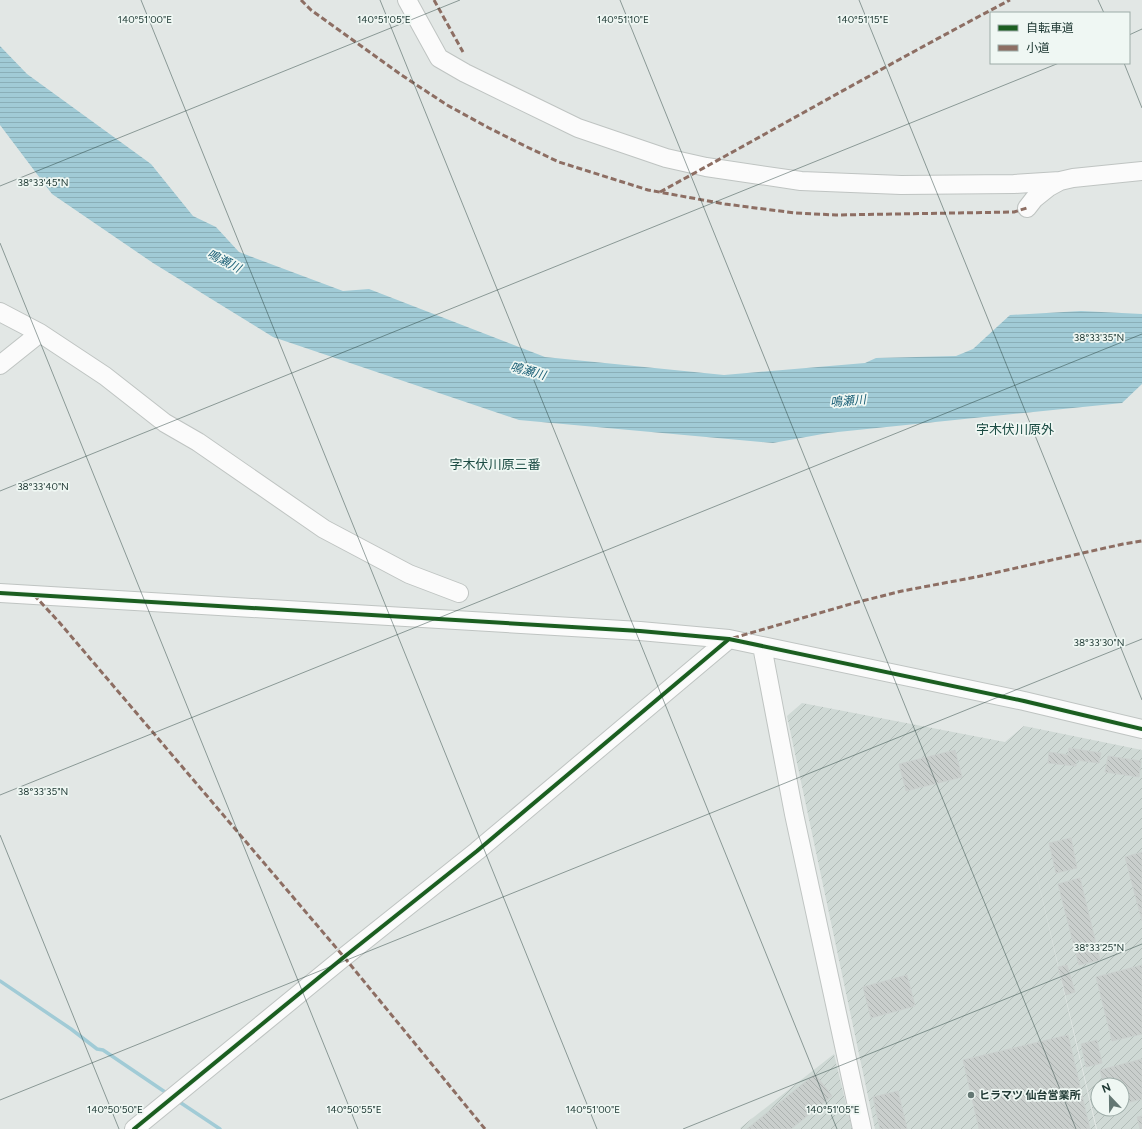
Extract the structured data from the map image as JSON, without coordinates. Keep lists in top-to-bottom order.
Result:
{
  "districts": ["字木伏川原外", "字木伏川原三番"],
  "water": ["鳴瀬川"],
  "places": ["ヒラマツ 仙台営業所"],
  "legend": ["自転車道", "小道"],
  "north": "top",
  "coordinates": [
    "140°51'00\"E",
    "140°51'05\"E",
    "140°51'10\"E",
    "140°51'15\"E",
    "38°33'45\"N",
    "38°33'35\"N",
    "38°33'40\"N",
    "38°33'30\"N",
    "38°33'25\"N",
    "140°50'50\"E",
    "140°50'55\"E"
  ]
}
